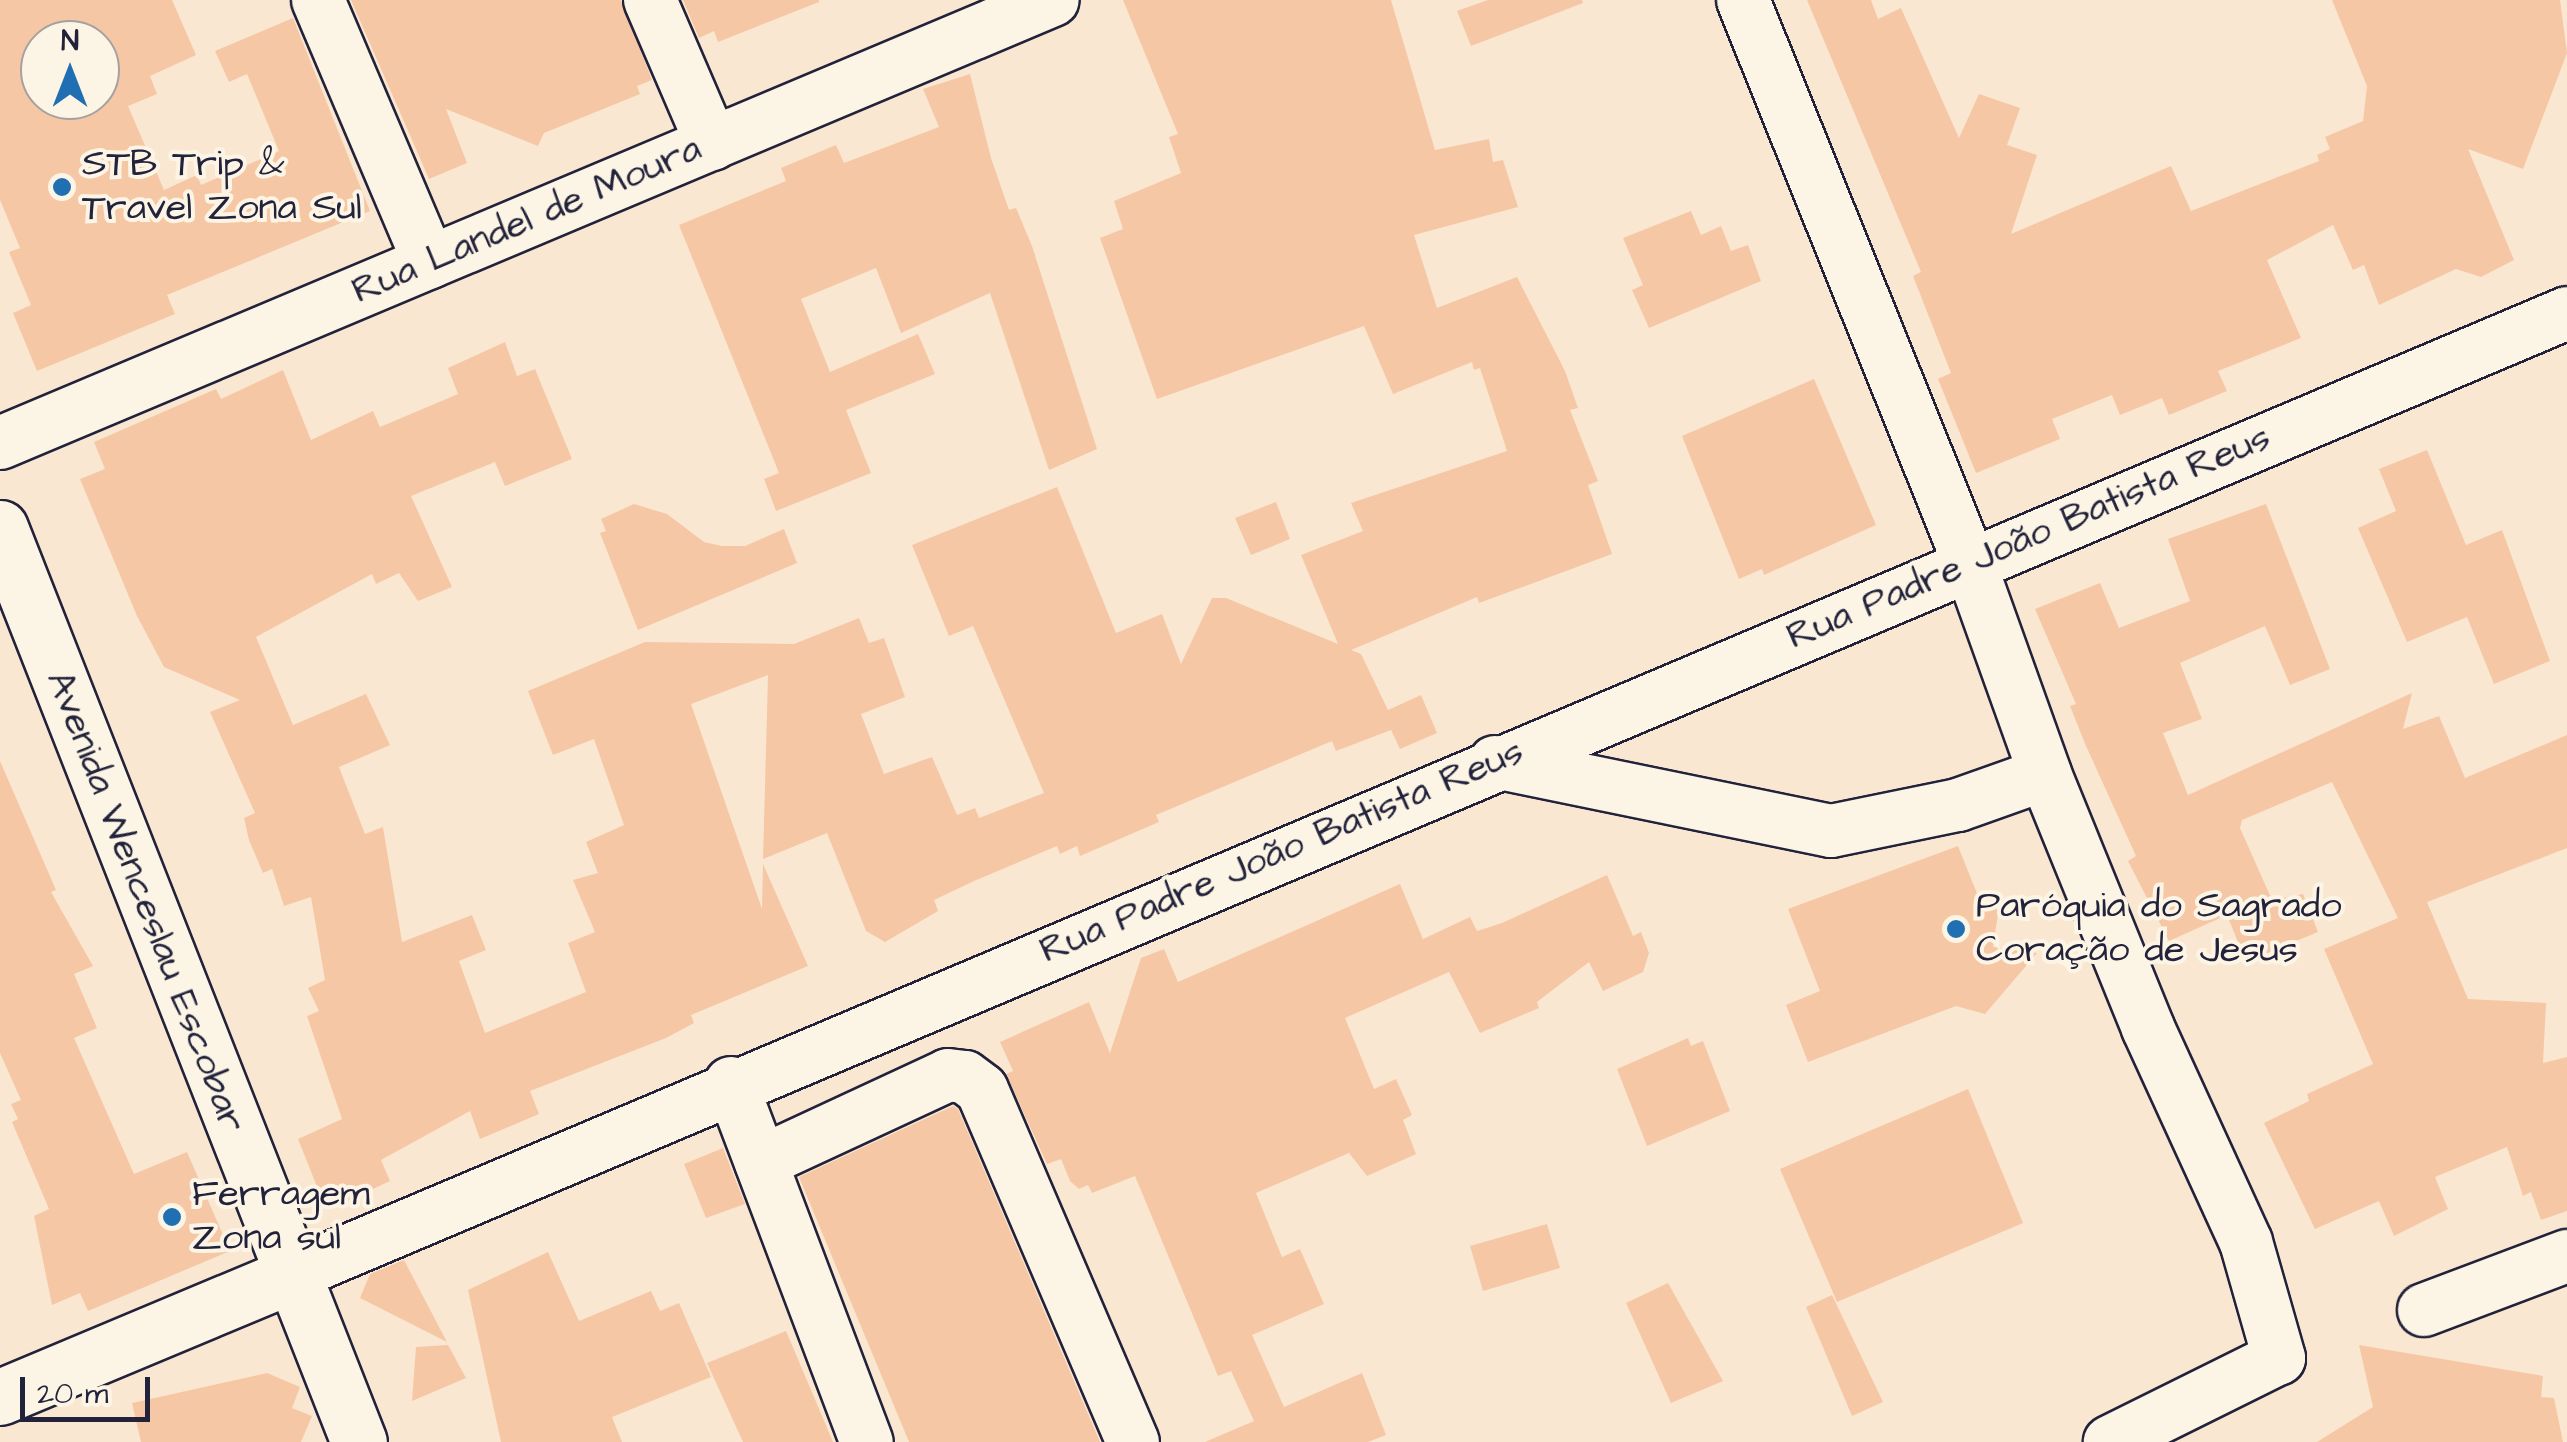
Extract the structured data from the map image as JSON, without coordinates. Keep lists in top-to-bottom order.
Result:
{
  "streets": {
    "main road": ["Rua Padre João Batista Reus", "Avenida Wenceslau Escobar"],
    "street": ["Rua Landel de Moura"]
  },
  "crossings": [
    ["Rua Padre João Batista Reus", "Avenida Wenceslau Escobar"]
  ],
  "places": ["STB Trip & Travel Zona Sul", "Paróquia do Sagrado Coração de Jesus", "Ferragem Zona sul"],
  "scale_bar": "20 m",
  "north": "top"
}
